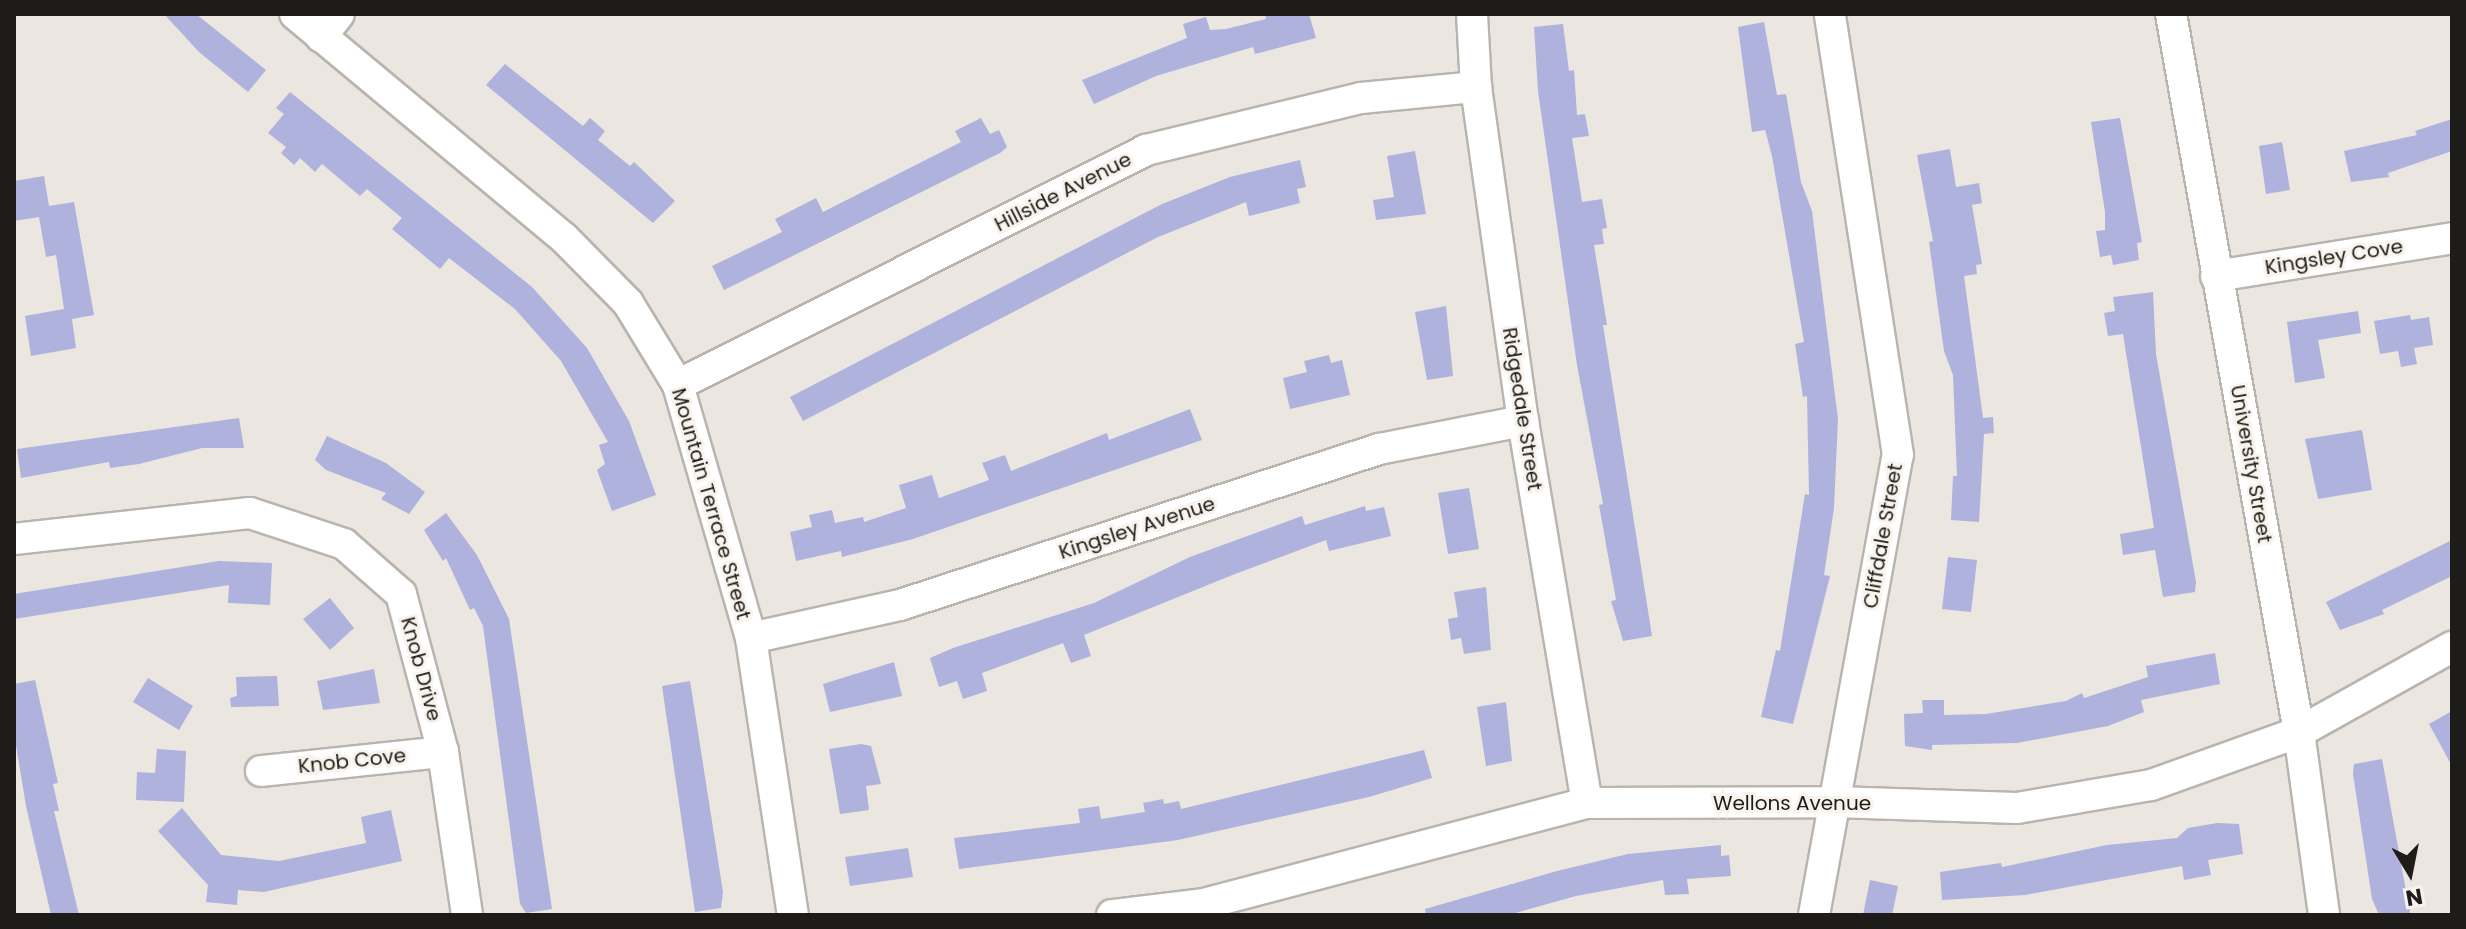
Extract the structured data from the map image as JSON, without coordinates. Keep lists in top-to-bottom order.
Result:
{
  "streets": {
    "street": [
      "Hillside Avenue",
      "Kingsley Cove",
      "Ridgedale Street",
      "University Street",
      "Mountain Terrace Street",
      "Kingsley Avenue",
      "Cliffdale Street",
      "Knob Drive",
      "Knob Cove",
      "Wellons Avenue"
    ]
  },
  "crossings": [
    ["Hillside Avenue", "Ridgedale Street"],
    ["Hillside Avenue", "Mountain Terrace Street"],
    ["Kingsley Cove", "University Street"],
    ["Ridgedale Street", "Kingsley Avenue"],
    ["Ridgedale Street", "Wellons Avenue"],
    ["University Street", "Wellons Avenue"],
    ["Mountain Terrace Street", "Kingsley Avenue"],
    ["Cliffdale Street", "Wellons Avenue"],
    ["Knob Drive", "Knob Cove"]
  ],
  "north": "bottom"
}
